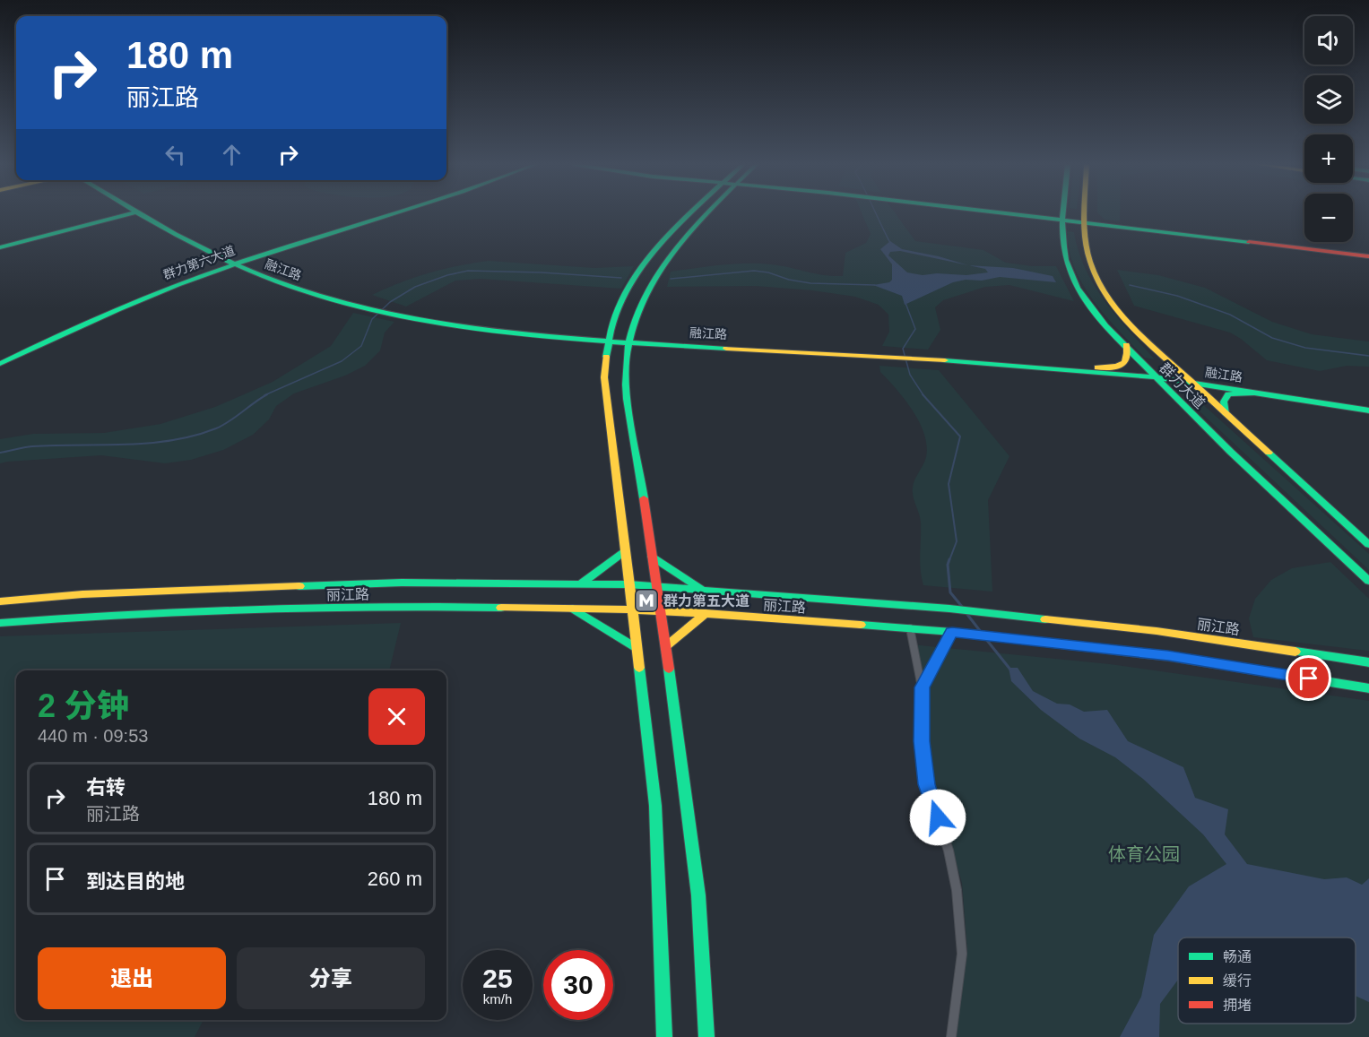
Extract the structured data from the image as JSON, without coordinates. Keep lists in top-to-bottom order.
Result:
{
  "streets": {
    "main road": [
      "群力第六大道",
      "融江路",
      "群力大道",
      "丽江路"
    ]
  },
  "crossings": [
    ["群力第六大道", "融江路"],
    ["融江路", "群力大道"]
  ],
  "parks": ["体育公园"],
  "places": {
    "metro station": ["群力第五大道"]
  },
  "legend": ["畅通", "缓行", "拥堵"],
  "page": {
    "map_buttons": ["+", "−"],
    "turn": ["180 m", "丽江路"],
    "heading": ["2 分钟", "440 m · 09:53"],
    "list": [
      {
        "name": "右转",
        "note": "丽江路",
        "value": "180 m"
      },
      {
        "name": "到达目的地",
        "value": "260 m"
      }
    ],
    "buttons": ["退出", "分享"],
    "speed": "25 km/h",
    "limit": "30"
  }
}
